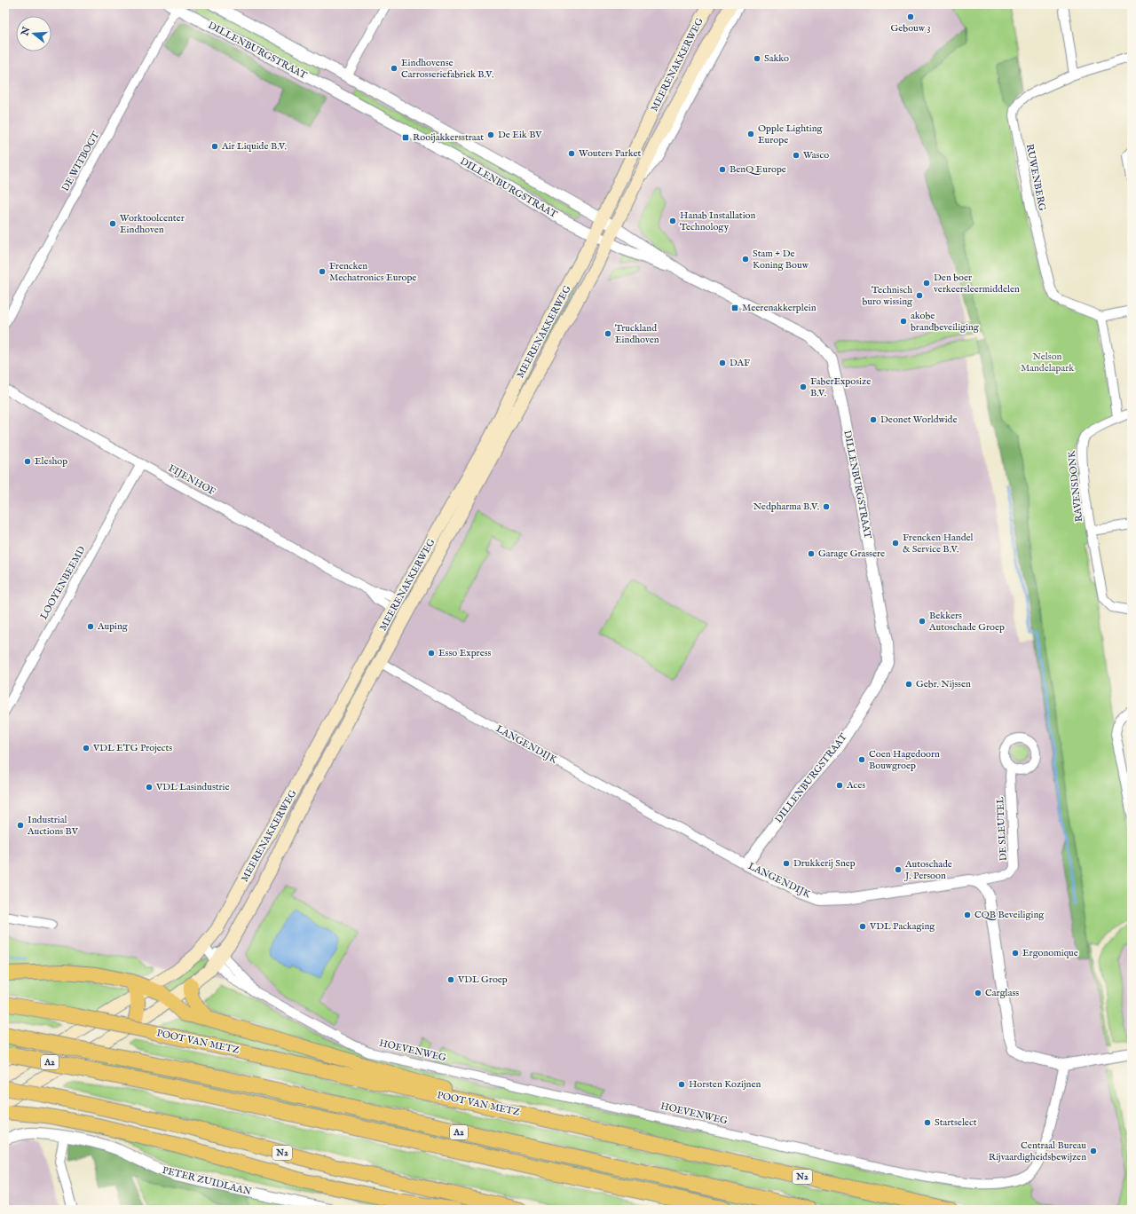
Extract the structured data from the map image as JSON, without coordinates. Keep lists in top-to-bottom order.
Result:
{
  "streets": {
    "highway": ["POOT VAN METZ", "A2", "N2"],
    "main road": ["MEERENAKKERWEG"],
    "street": [
      "DILLENBURGSTRAAT",
      "DE WITBOGT",
      "RUWENBERG",
      "FIJENHOF",
      "RAVENSDONK",
      "LOOYENBEEMD",
      "LANGENDIJK",
      "DE SLEUTEL",
      "HOEVENWEG",
      "PETER ZUIDLAAN"
    ]
  },
  "crossings": [
    ["DILLENBURGSTRAAT", "MEERENAKKERWEG"],
    ["DILLENBURGSTRAAT", "DE WITBOGT"],
    ["DILLENBURGSTRAAT", "LANGENDIJK"],
    ["MEERENAKKERWEG", "FIJENHOF"],
    ["MEERENAKKERWEG", "LANGENDIJK"],
    ["MEERENAKKERWEG", "HOEVENWEG"],
    ["MEERENAKKERWEG", "N2"],
    ["FIJENHOF", "LOOYENBEEMD"],
    ["LANGENDIJK", "DE SLEUTEL"],
    ["POOT VAN METZ", "N2"]
  ],
  "parks": ["Nelson Mandelapark"],
  "places": {
    "other": [
      "Gebouw 3",
      "Sakko",
      "Eindhovense Carrosseriefabriek B.V.",
      "Opple Lighting Europe",
      "De Eik BV",
      "Air Liquide B.V.",
      "Wouters Parket",
      "Wasco",
      "BenQ Europe",
      "Hanab Installation Technology",
      "Worktoolcenter Eindhoven",
      "Stam + De Koning Bouw",
      "Frencken Mechatronics Europe",
      "Den boer verkeersleermiddelen",
      "Technisch buro wissing",
      "akobe brandbeveiliging",
      "Truckland Eindhoven",
      "DAF",
      "FaberExposize B.V.",
      "Deonet Worldwide",
      "Eleshop",
      "Nedpharma B.V.",
      "Frencken Handel & Service B.V.",
      "Garage Grassere",
      "Bekkers Autoschade Groep",
      "Auping",
      "Esso Express",
      "Gebr. Nijssen",
      "VDL ETG Projects",
      "Coen Hagedoorn Bouwgroep",
      "Aces",
      "VDL Lasindustrie",
      "Industrial Auctions BV",
      "Drukkerij Snep",
      "Autoschade J. Persoon",
      "CQB Beveiliging",
      "VDL Packaging",
      "Ergonomique",
      "VDL Groep",
      "Carglass",
      "Horsten Kozijnen",
      "Startselect",
      "Centraal Bureau Rijvaardigheidsbewijzen"
    ],
    "transit": ["Rooijakkersstraat", "Meerenakkerplein"]
  },
  "north": "left"
}
